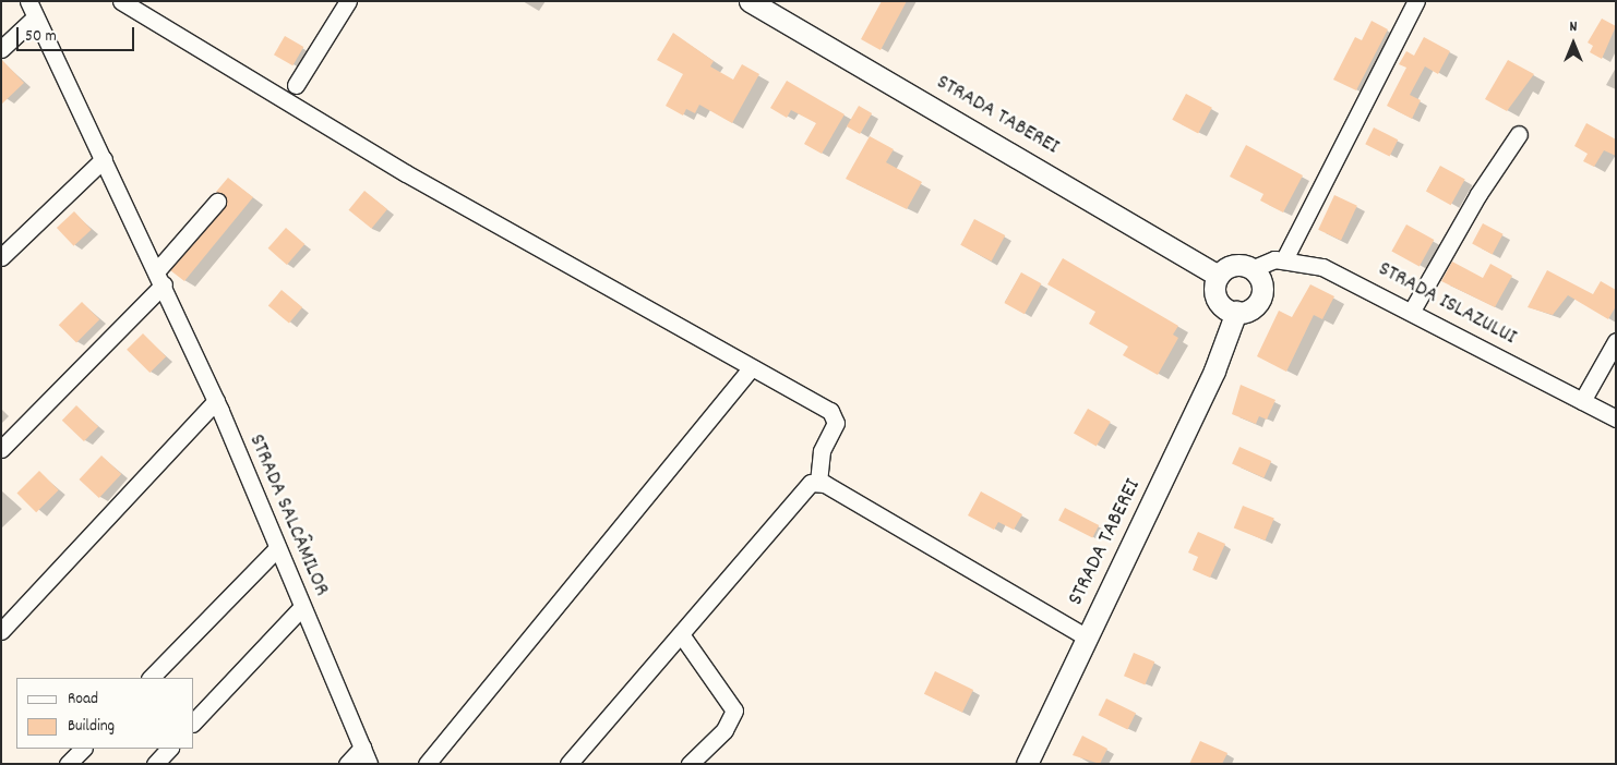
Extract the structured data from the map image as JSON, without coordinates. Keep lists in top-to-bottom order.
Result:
{
  "streets": {
    "street": ["STRADA TABEREI", "STRADA ISLAZULUI", "STRADA SALCÂMILOR"]
  },
  "crossings": [
    ["STRADA TABEREI", "STRADA ISLAZULUI"]
  ],
  "legend": ["Road", "Building"],
  "scale_bar": "50 m",
  "north": "top"
}
